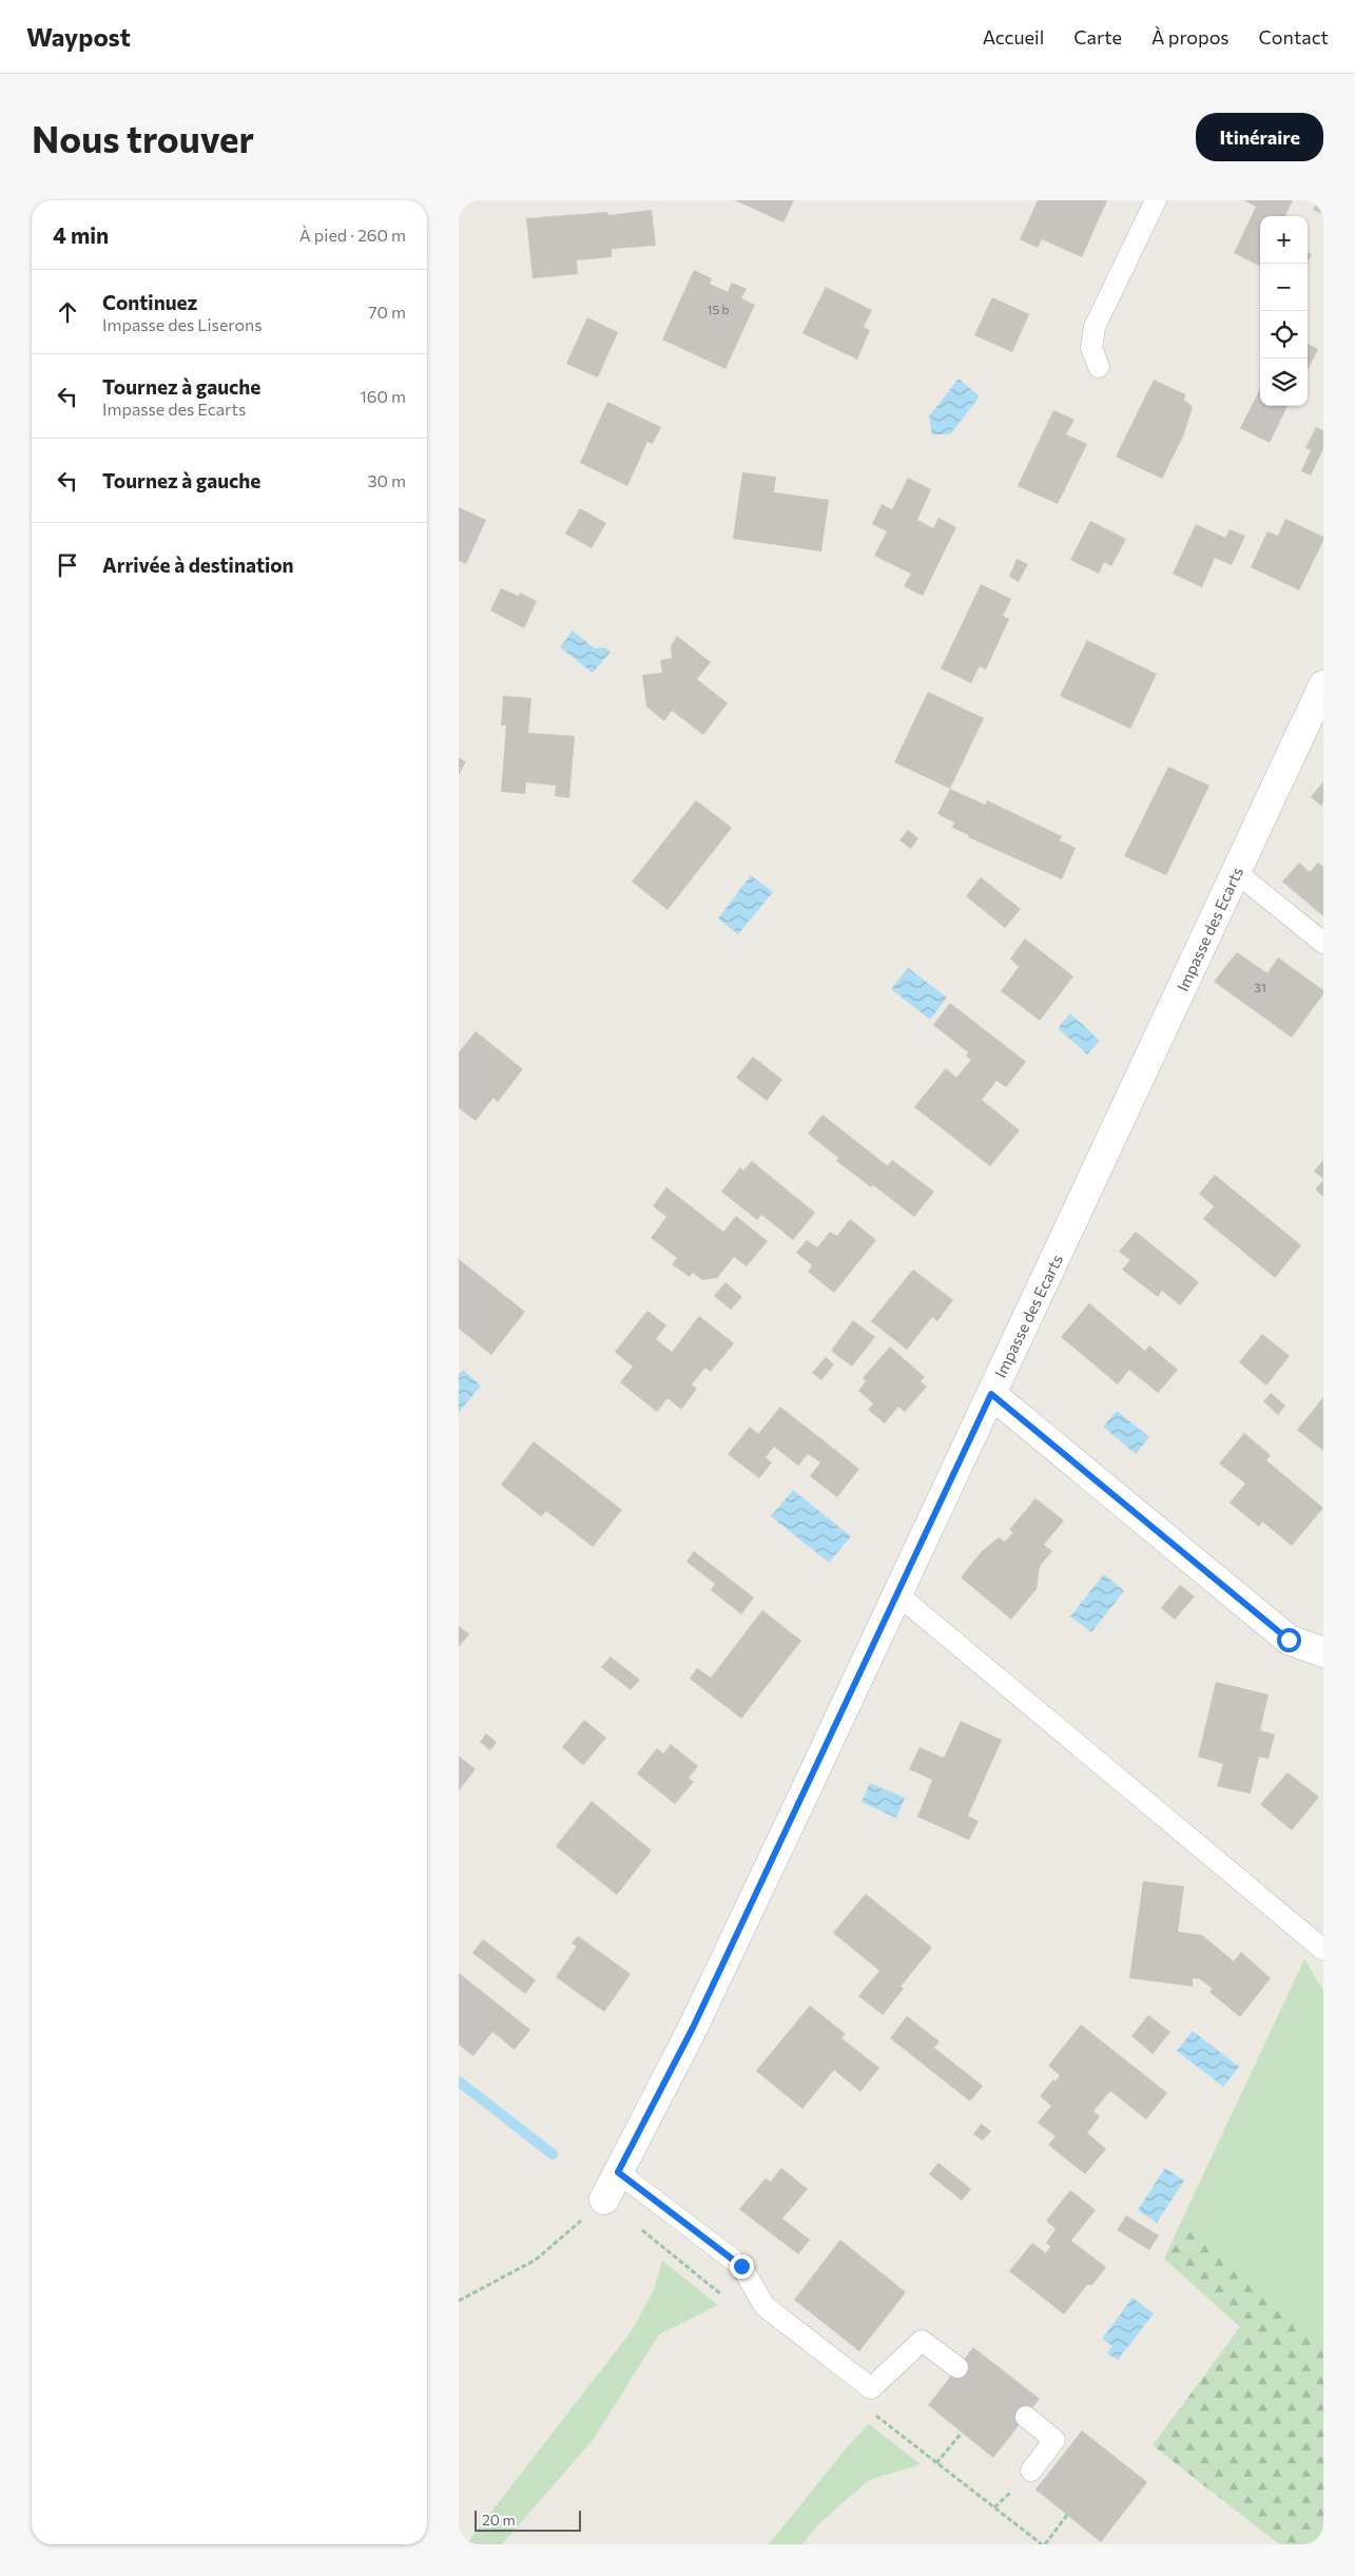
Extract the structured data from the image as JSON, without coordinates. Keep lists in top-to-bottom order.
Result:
{
  "streets": {
    "street": ["Impasse des Ecarts"]
  },
  "house_numbers": ["15 b", "31"],
  "scale_bar": "20 m",
  "page": {
    "header": "Waypost",
    "nav": [
      "Accueil",
      "Carte",
      "À propos",
      "Contact"
    ],
    "buttons": "Itinéraire",
    "title": "Nous trouver",
    "heading": ["4 min", "À pied · 260 m"],
    "map_buttons": ["+", "−"],
    "list": [
      ["Continuez", "Impasse des Liserons", "70 m"],
      ["Tournez à gauche", "Impasse des Ecarts", "160 m"],
      ["Tournez à gauche", "30 m"],
      "Arrivée à destination"
    ],
    "scale": "20 m"
  }
}
